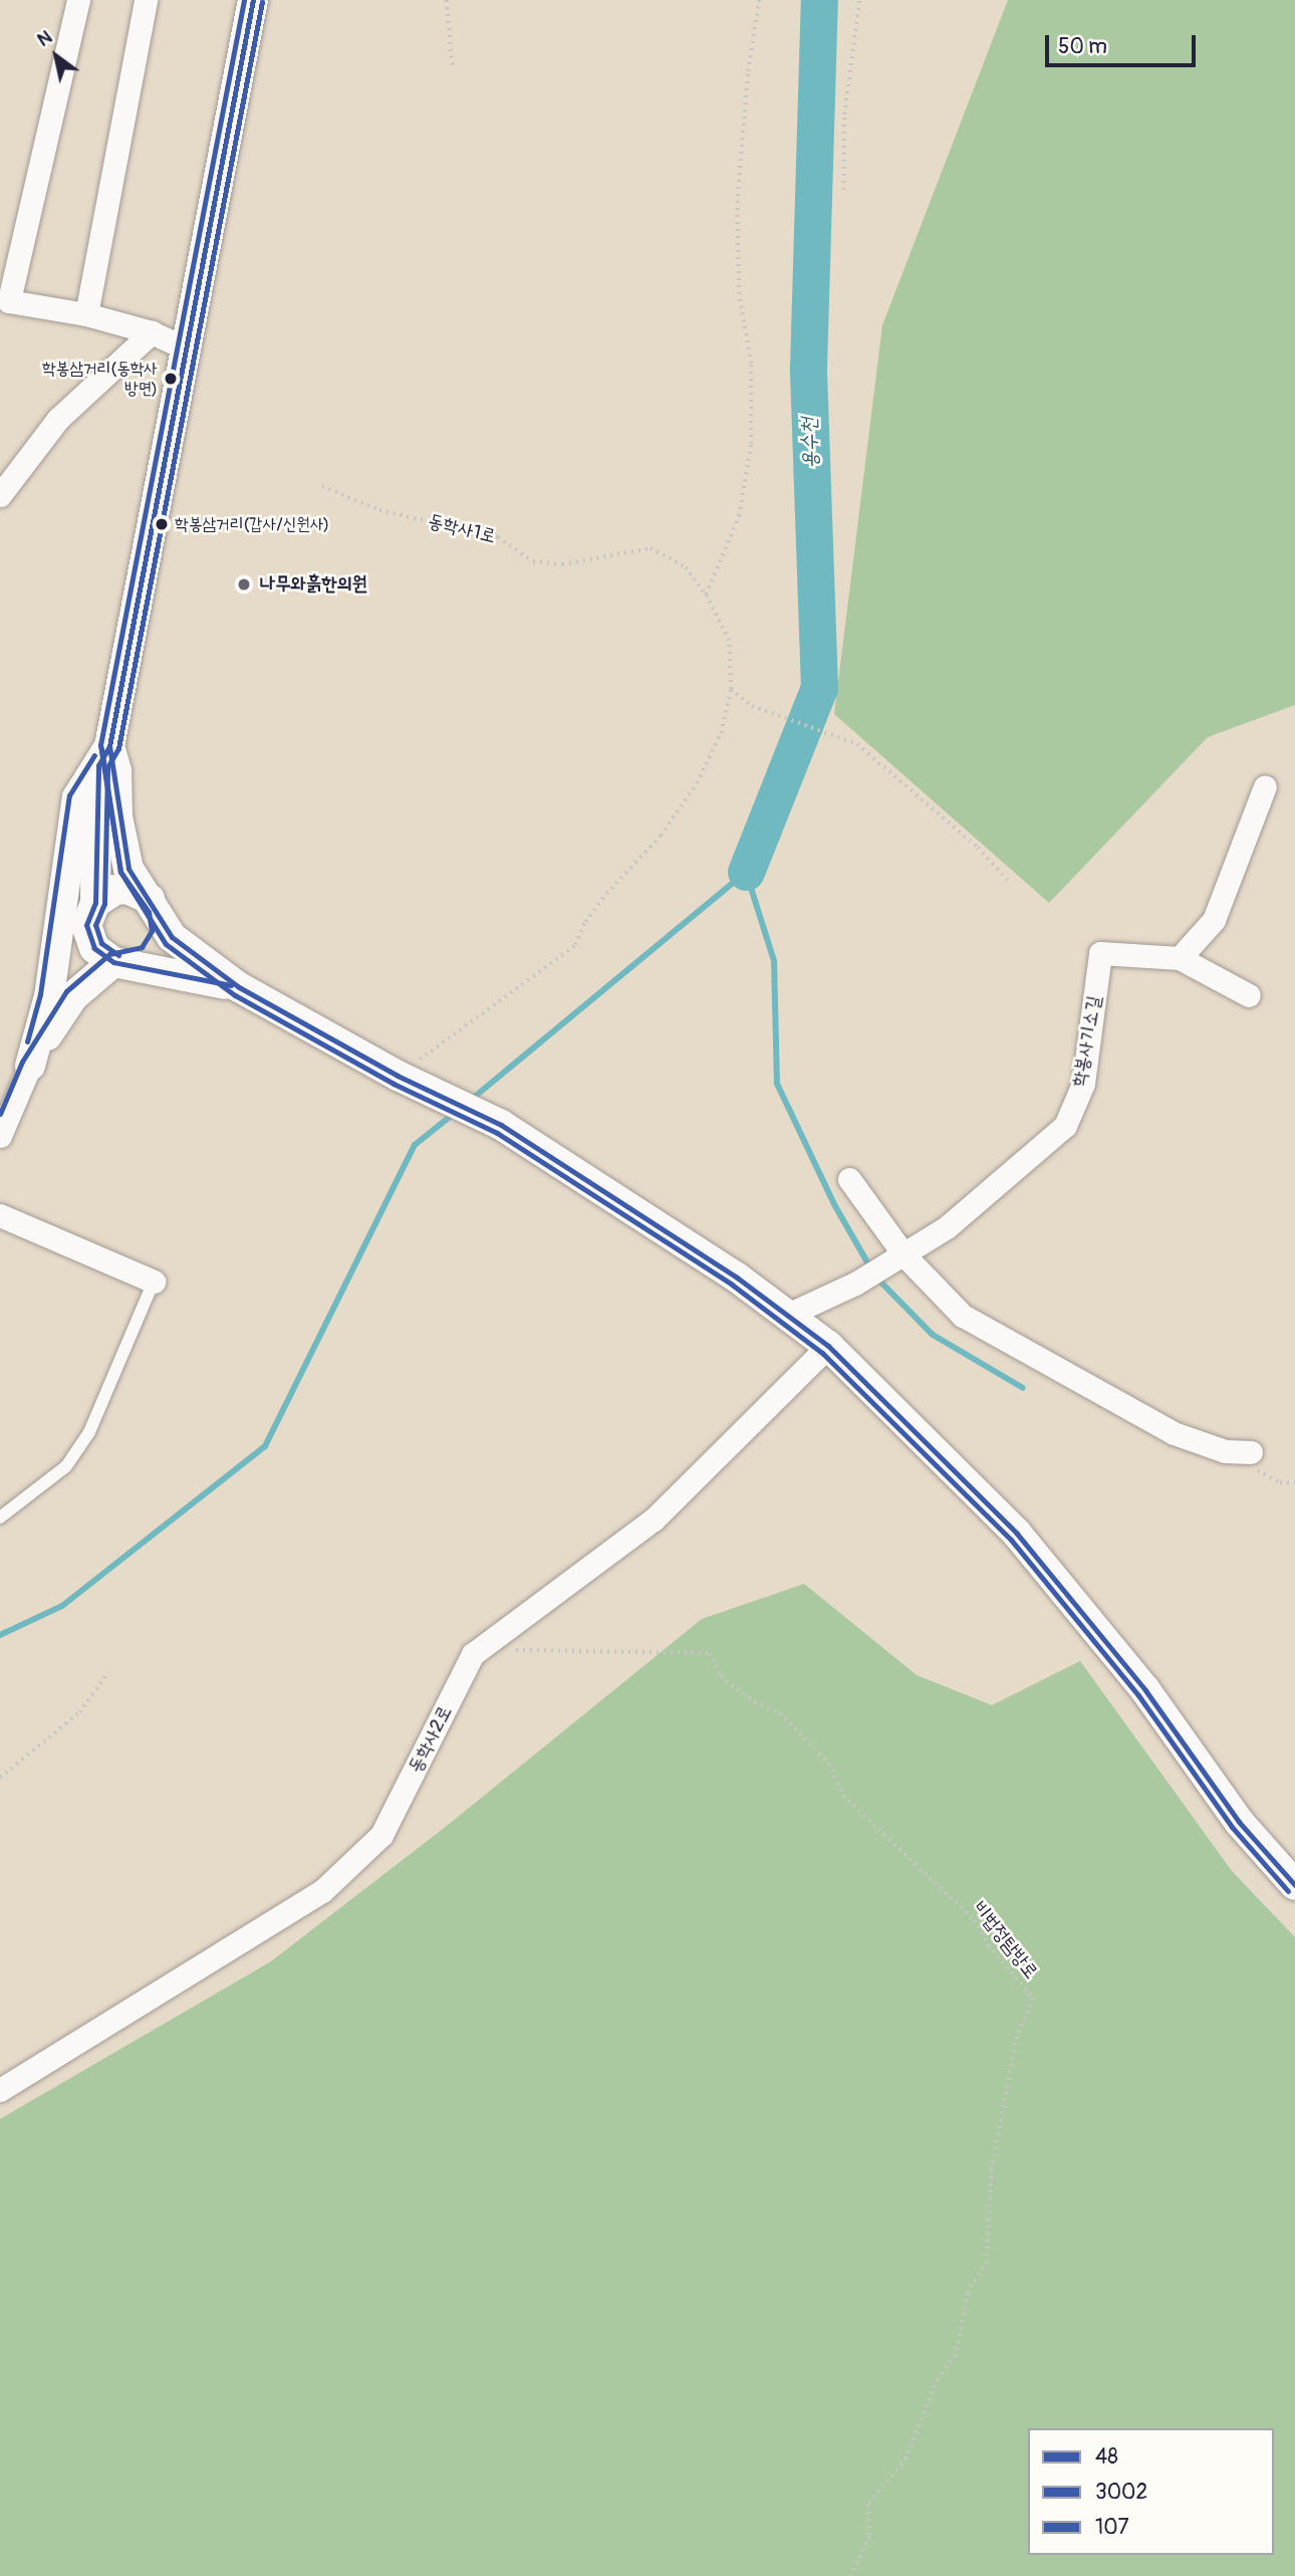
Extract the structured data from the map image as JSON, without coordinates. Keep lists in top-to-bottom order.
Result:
{
  "streets": {
    "street": ["학봉사기소길", "동학사2로"],
    "path": ["동학사1로", "비법정탐방로"]
  },
  "crossings": [
    ["동학사2로", "비법정탐방로"]
  ],
  "water": ["용수천"],
  "places": ["학봉삼거리(동학사 방면)", "학봉삼거리(갑사/신원사)", "나무와흙한의원"],
  "lines": ["transit line 48", "transit line 107", "transit line 3002"],
  "legend": ["48", "3002", "107"],
  "scale_bar": "50 m",
  "north": "top left"
}
